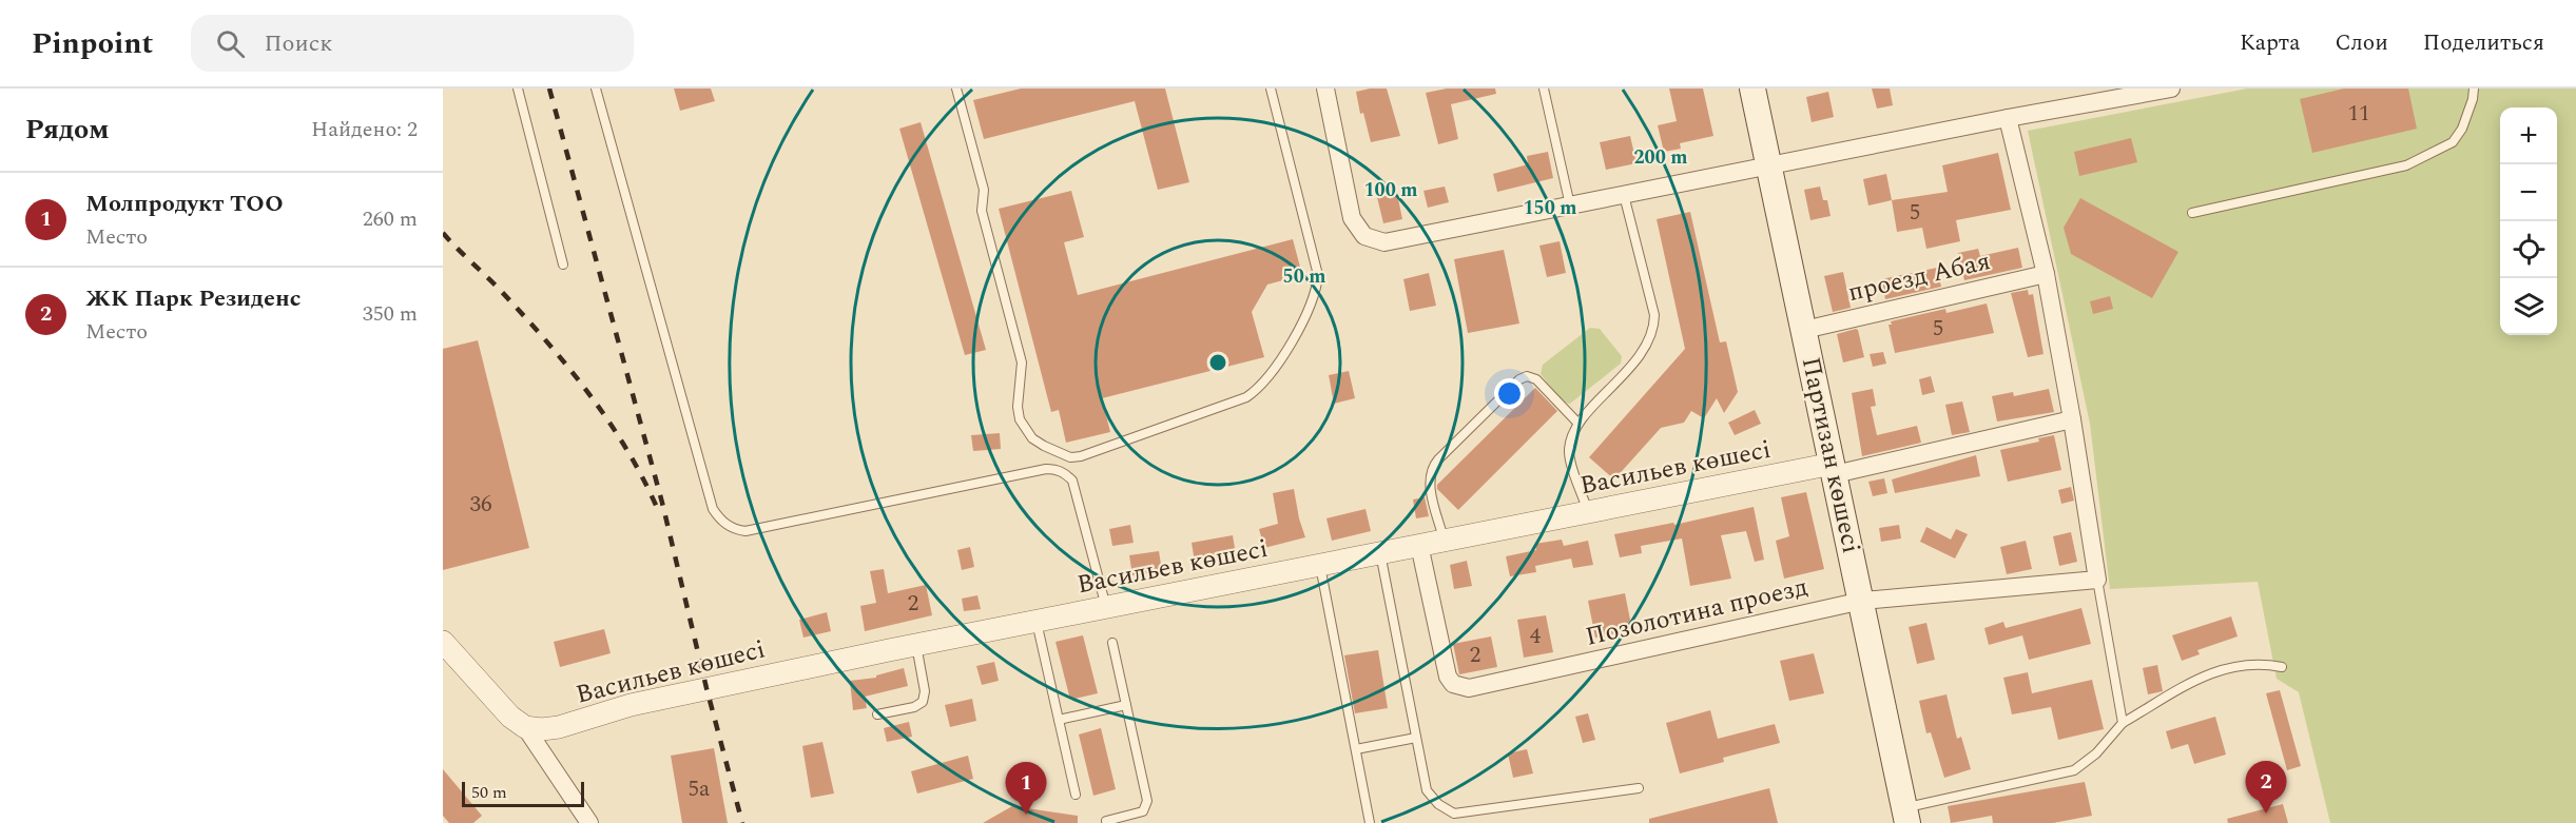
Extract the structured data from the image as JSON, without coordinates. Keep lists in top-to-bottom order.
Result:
{
  "streets": {
    "main road": ["Партизан көшесі"],
    "street": ["проезд Абая", "Васильев көшесі", "Позолотина проезд"]
  },
  "crossings": [
    ["проезд Абая", "Партизан көшесі"],
    ["Партизан көшесі", "Васильев көшесі"],
    ["Партизан көшесі", "Позолотина проезд"],
    ["Васильев көшесі", "Позолотина проезд"]
  ],
  "house_numbers": [
    "11",
    "5",
    "5",
    "36",
    "2",
    "4",
    "2",
    "5а"
  ],
  "scale_bar": "50 m",
  "page": {
    "header": "Pinpoint",
    "search": "Поиск",
    "nav": ["Карта", "Слои", "Поделиться"],
    "heading": ["Рядом", "Найдено: 2"],
    "map_buttons": ["+", "−"],
    "list": [
      {
        "mark": "1",
        "name": "Молпродукт ТОО",
        "note": "Место",
        "value": "260 m"
      },
      {
        "mark": "2",
        "name": "ЖК Парк Резиденс",
        "note": "Место",
        "value": "350 m"
      }
    ],
    "pins": ["2", "1"],
    "scale": "50 m"
  },
  "rings": [
    "200 m",
    "100 m",
    "150 m",
    "50 m"
  ]
}
